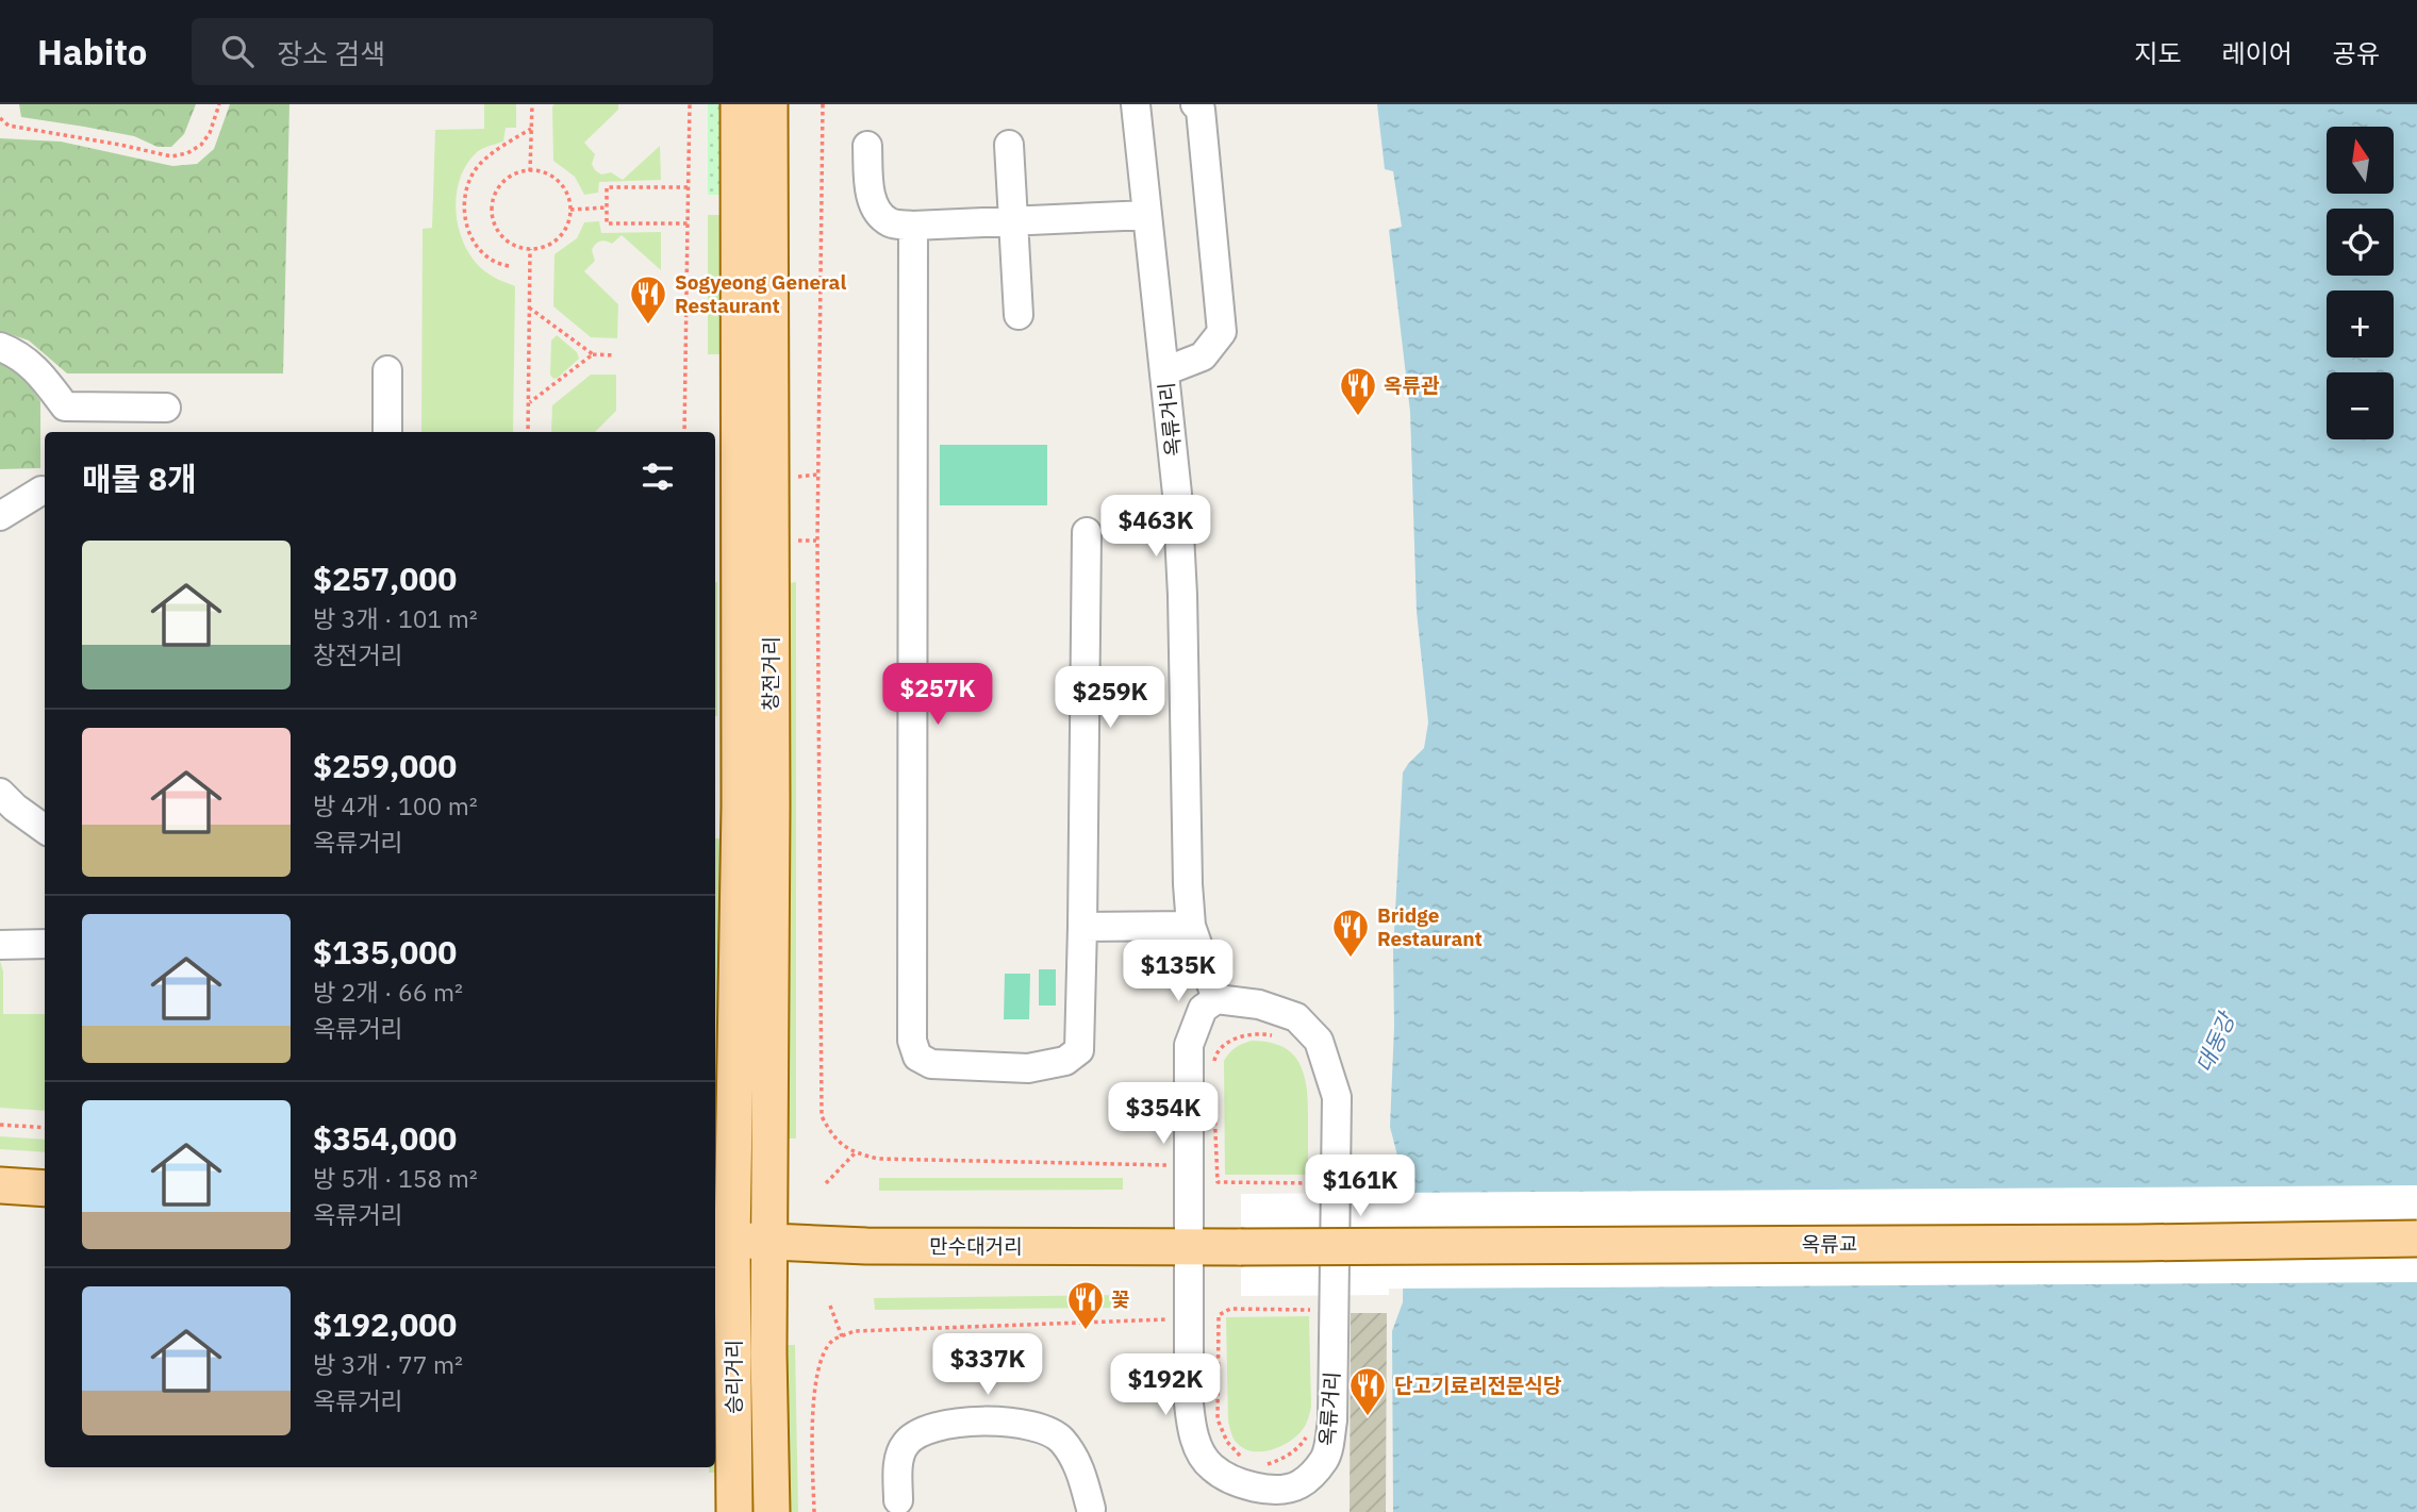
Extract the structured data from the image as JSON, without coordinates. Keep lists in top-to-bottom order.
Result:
{
  "streets": {
    "main road": [
      "창전거리",
      "옥류교",
      "만수대거리",
      "승리거리"
    ],
    "street": ["옥류거리"]
  },
  "crossings": [
    ["옥류거리", "만수대거리"],
    ["창전거리", "만수대거리"],
    ["창전거리", "승리거리"],
    ["옥류교", "만수대거리"],
    ["만수대거리", "승리거리"]
  ],
  "water": ["대동강"],
  "places": {
    "restaurant": [
      "Sogyeong General Restaurant",
      "옥류관",
      "Bridge Restaurant",
      "꽃",
      "단고기료리전문식당"
    ]
  },
  "north": "top",
  "page": {
    "header": "Habito",
    "search": "장소 검색",
    "nav": ["지도", "레이어", "공유"],
    "map_buttons": ["+", "−"],
    "heading": "매물 8개",
    "price": [
      "$463K",
      "$257K",
      "$259K",
      "$135K",
      "$354K",
      "$161K",
      "$337K",
      "$192K"
    ],
    "list": [
      {
        "name": "$257,000",
        "note": "방 3개 · 101 m² · 창전거리"
      },
      {
        "name": "$259,000",
        "note": "방 4개 · 100 m² · 옥류거리"
      },
      {
        "name": "$135,000",
        "note": "방 2개 · 66 m² · 옥류거리"
      },
      {
        "name": "$354,000",
        "note": "방 5개 · 158 m² · 옥류거리"
      },
      {
        "name": "$192,000",
        "note": "방 3개 · 77 m² · 옥류거리"
      }
    ]
  }
}
